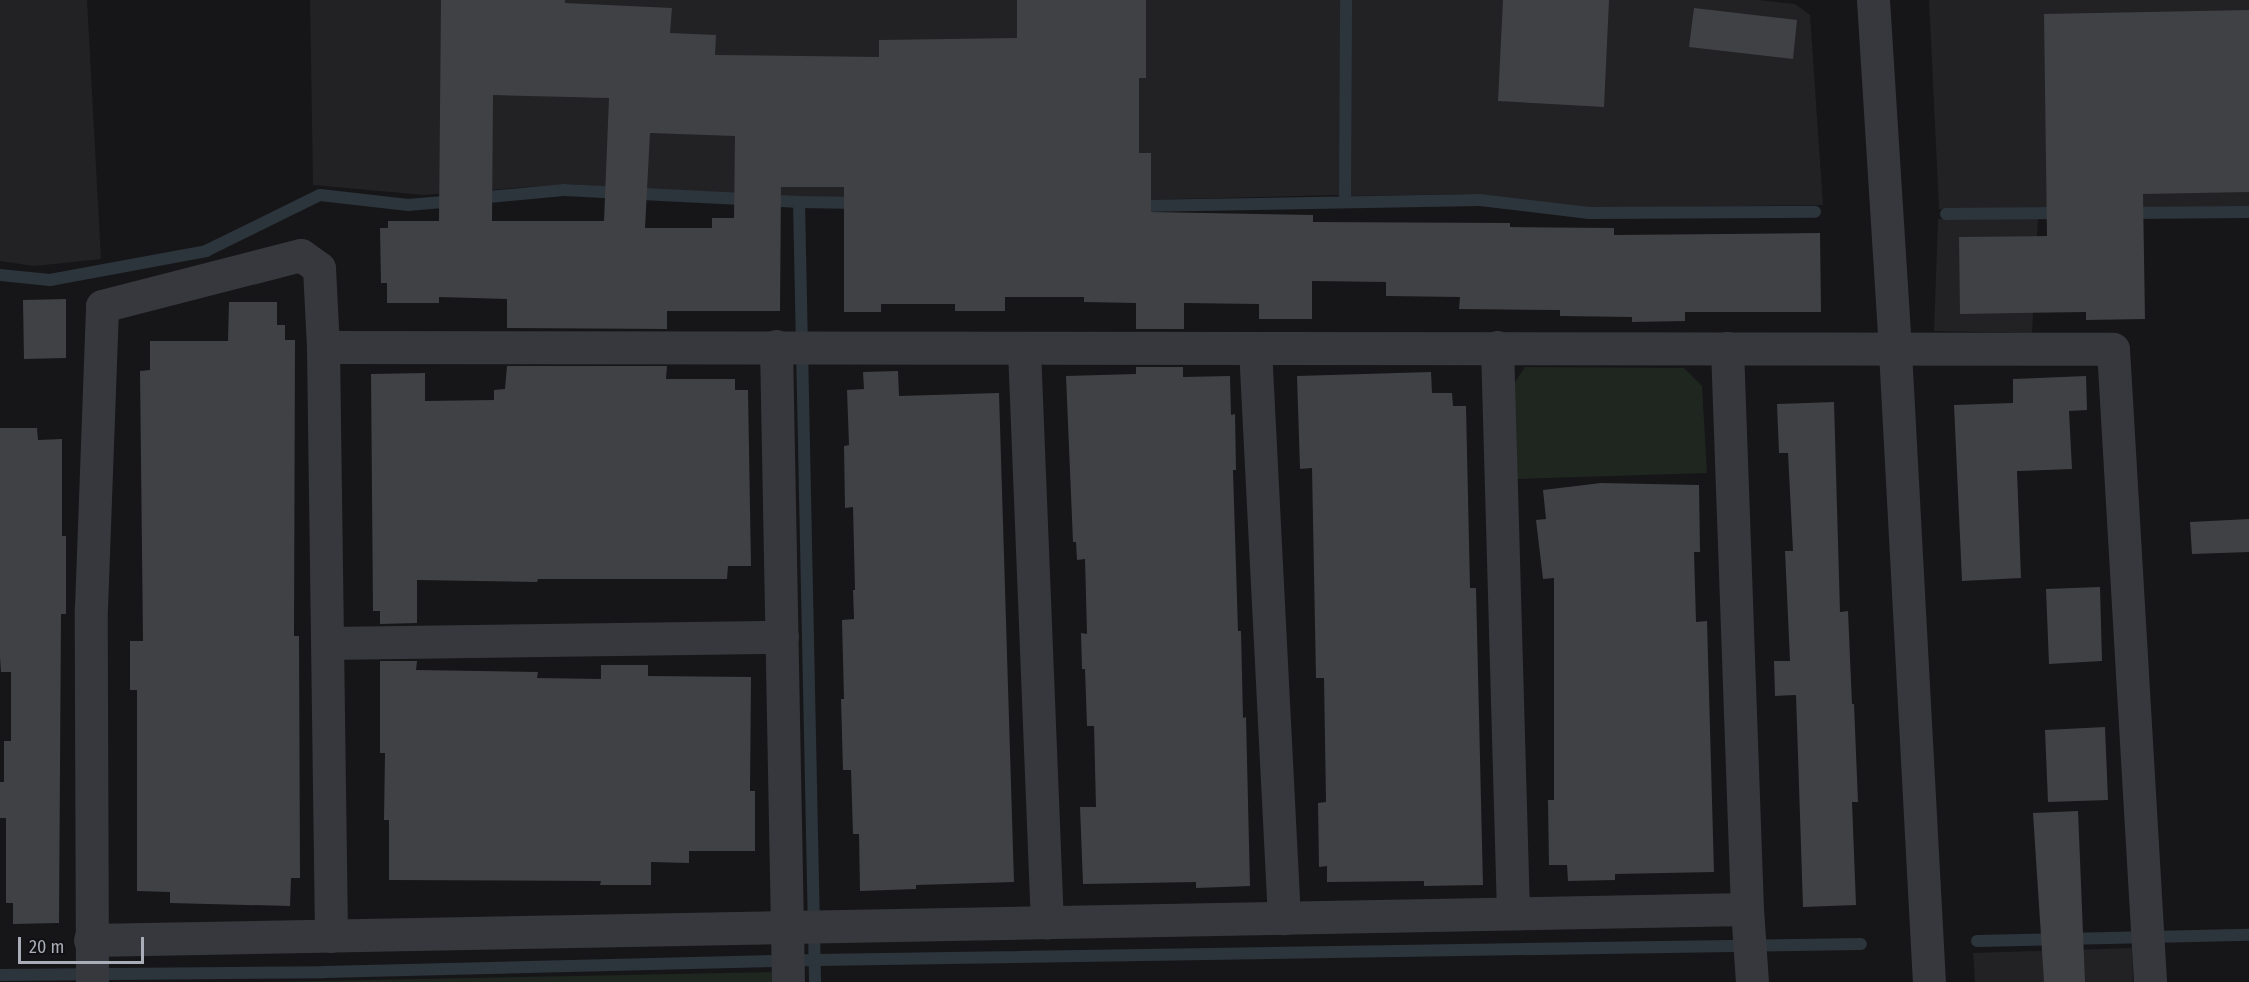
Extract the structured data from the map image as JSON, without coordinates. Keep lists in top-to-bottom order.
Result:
{
  "scale_bar": "20 m"
}
